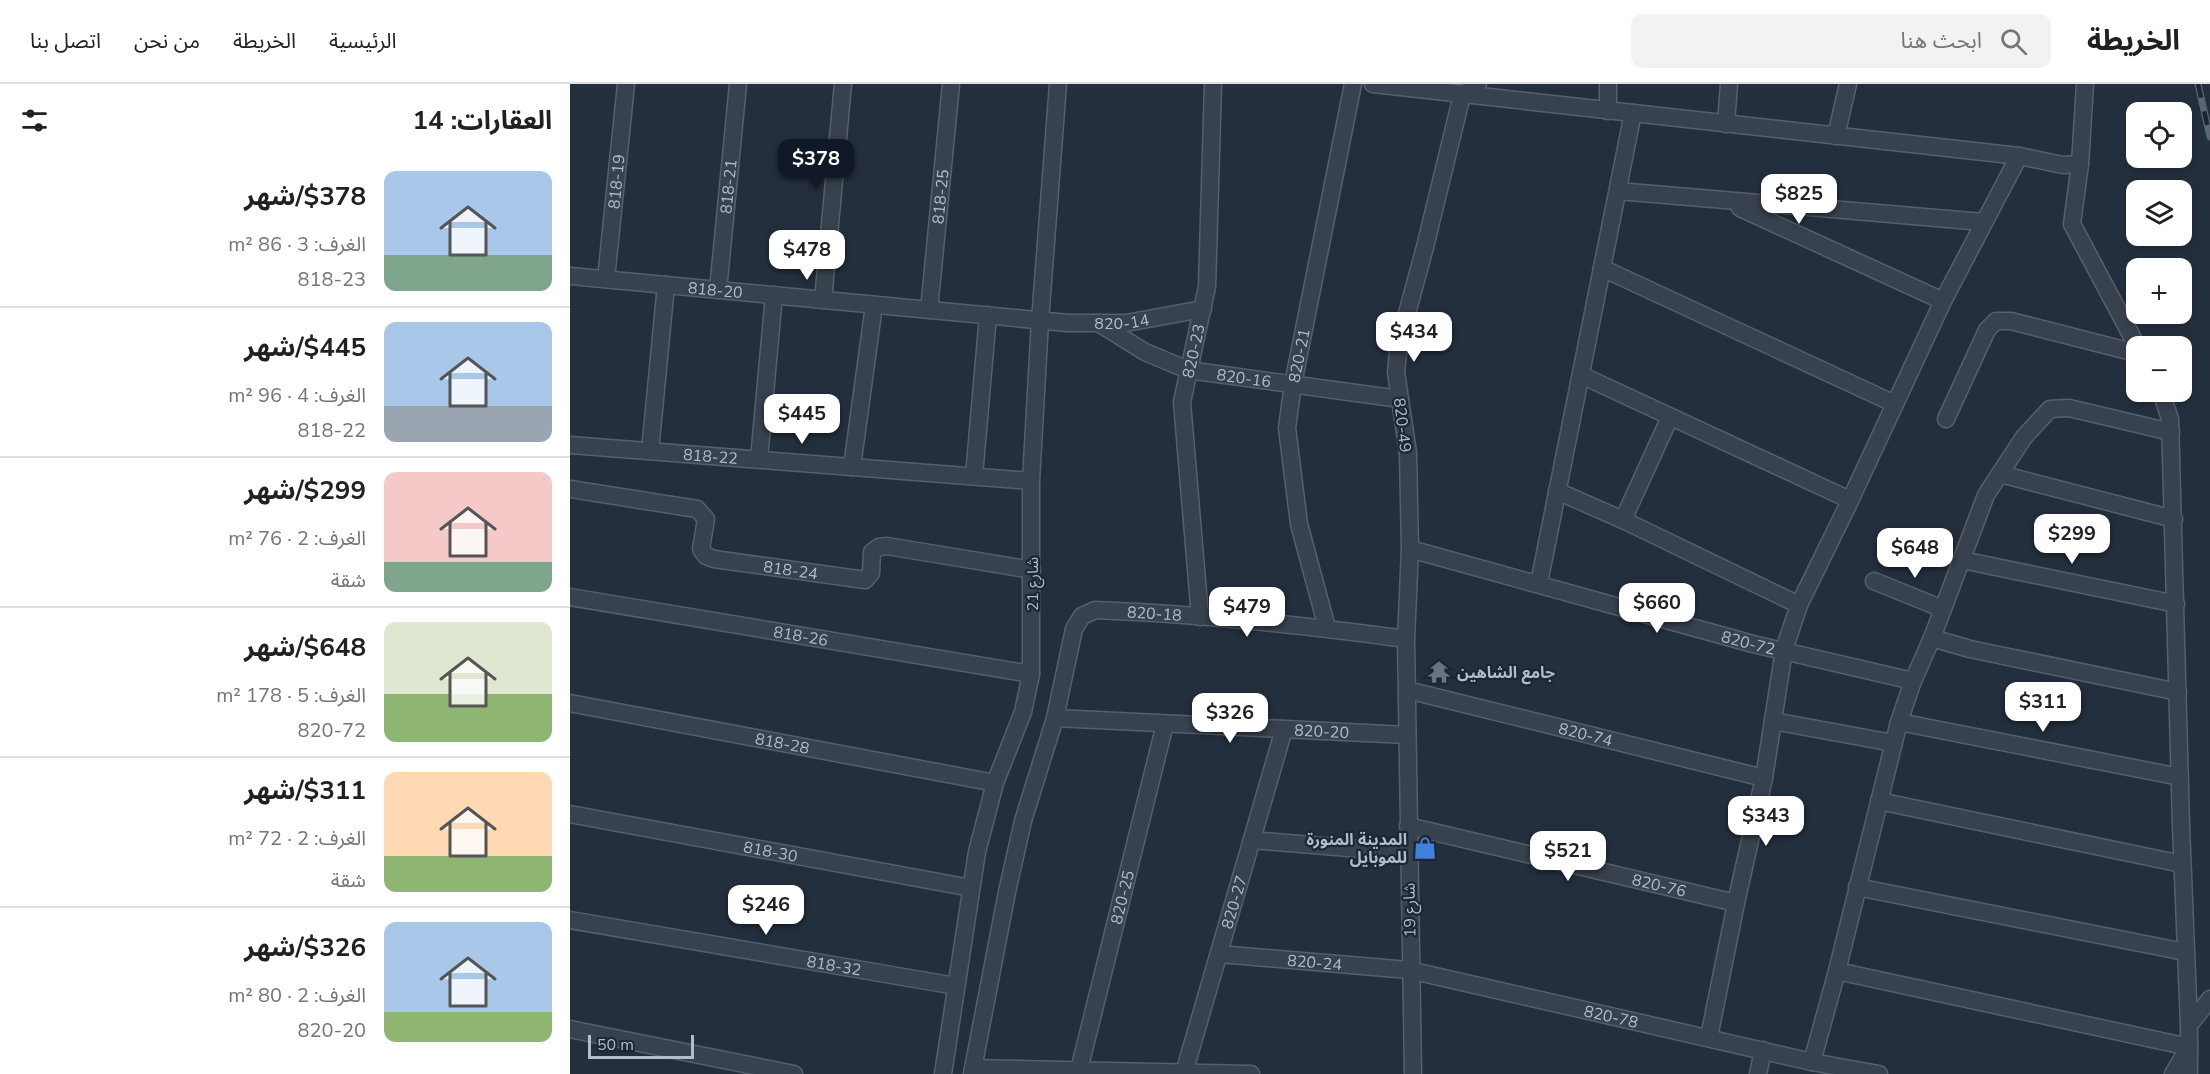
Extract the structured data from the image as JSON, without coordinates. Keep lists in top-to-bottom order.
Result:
{
  "streets": {
    "street": [
      "818-19",
      "818-21",
      "818-25",
      "818-20",
      "820-14",
      "820-23",
      "820-21",
      "820-16",
      "820-49",
      "818-22",
      "818-24",
      "شارع 21",
      "820-18",
      "818-26",
      "820-72",
      "820-20",
      "820-74",
      "818-28",
      "818-30",
      "820-76",
      "820-25",
      "820-27",
      "شارع 19",
      "820-24",
      "818-32",
      "820-78"
    ]
  },
  "crossings": [
    ["818-19", "818-20"],
    ["818-21", "818-20"],
    ["818-25", "818-20"],
    ["818-20", "820-14"],
    ["818-20", "شارع 21"],
    ["820-14", "820-23"],
    ["820-14", "820-16"],
    ["820-14", "شارع 21"],
    ["820-23", "820-16"],
    ["820-23", "820-18"],
    ["820-21", "820-16"],
    ["820-21", "820-18"],
    ["820-16", "820-49"],
    ["820-49", "820-18"],
    ["820-49", "820-72"],
    ["820-49", "شارع 19"],
    ["818-22", "شارع 21"],
    ["818-24", "شارع 21"],
    ["شارع 21", "818-26"],
    ["شارع 21", "818-28"],
    ["شارع 21", "818-30"],
    ["شارع 21", "818-32"],
    ["820-18", "820-20"],
    ["820-18", "شارع 19"],
    ["820-20", "820-25"],
    ["820-20", "820-27"],
    ["820-20", "شارع 19"],
    ["820-74", "شارع 19"],
    ["820-76", "شارع 19"],
    ["820-27", "820-24"],
    ["شارع 19", "820-24"],
    ["شارع 19", "820-78"],
    ["820-24", "820-78"]
  ],
  "places": {
    "temple": ["جامع الشاهين"],
    "shop": ["المدينة المنورة للموبايل"]
  },
  "scale_bar": "50 m",
  "page": {
    "header": "الخريطة",
    "search": "ابحث هنا",
    "nav": [
      "الرئيسية",
      "الخريطة",
      "من نحن",
      "اتصل بنا"
    ],
    "heading": "العقارات: 14",
    "map_buttons": ["+", "−"],
    "price": [
      "$378",
      "$825",
      "$478",
      "$434",
      "$445",
      "$299",
      "$648",
      "$660",
      "$479",
      "$311",
      "$326",
      "$343",
      "$521",
      "$246"
    ],
    "list": [
      {
        "name": "$378/شهر",
        "note": "الغرف: 3 · 86 m² · 818-23"
      },
      {
        "name": "$445/شهر",
        "note": "الغرف: 4 · 96 m² · 818-22"
      },
      {
        "name": "$299/شهر",
        "note": "الغرف: 2 · 76 m² · شقة"
      },
      {
        "name": "$648/شهر",
        "note": "الغرف: 5 · 178 m² · 820-72"
      },
      {
        "name": "$311/شهر",
        "note": "الغرف: 2 · 72 m² · شقة"
      },
      {
        "name": "$326/شهر",
        "note": "الغرف: 2 · 80 m² · 820-20"
      }
    ],
    "scale": "50 m"
  }
}
